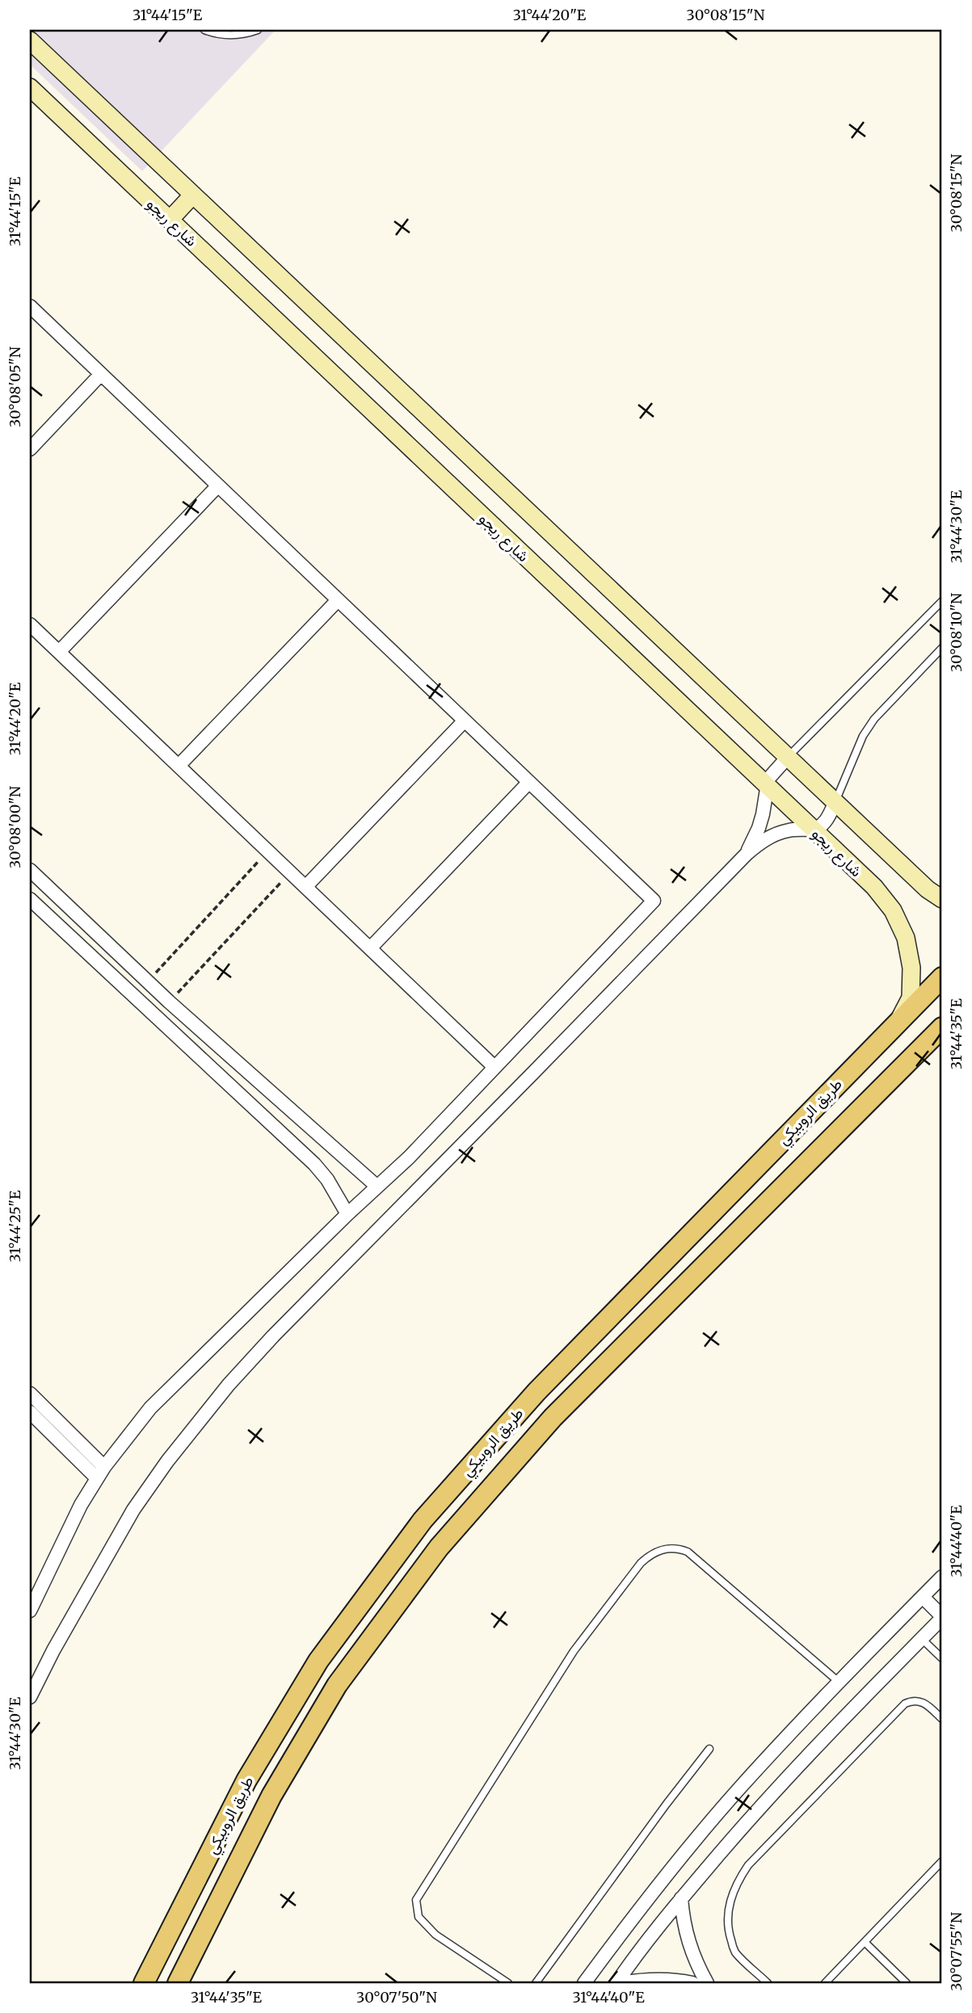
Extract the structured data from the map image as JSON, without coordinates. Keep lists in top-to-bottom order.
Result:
{
  "streets": {
    "main road": ["شارع ريجو", "طريق الروبيكي"]
  },
  "crossings": [
    ["شارع ريجو", "طريق الروبيكي"]
  ],
  "coordinates": [
    "31°44'15\"E",
    "31°44'20\"E",
    "30°08'15\"N",
    "30°08'05\"N",
    "31°44'30\"E",
    "30°08'10\"N",
    "30°08'00\"N",
    "31°44'35\"E",
    "31°44'25\"E",
    "31°44'40\"E",
    "30°07'55\"N",
    "30°07'50\"N"
  ]
}
